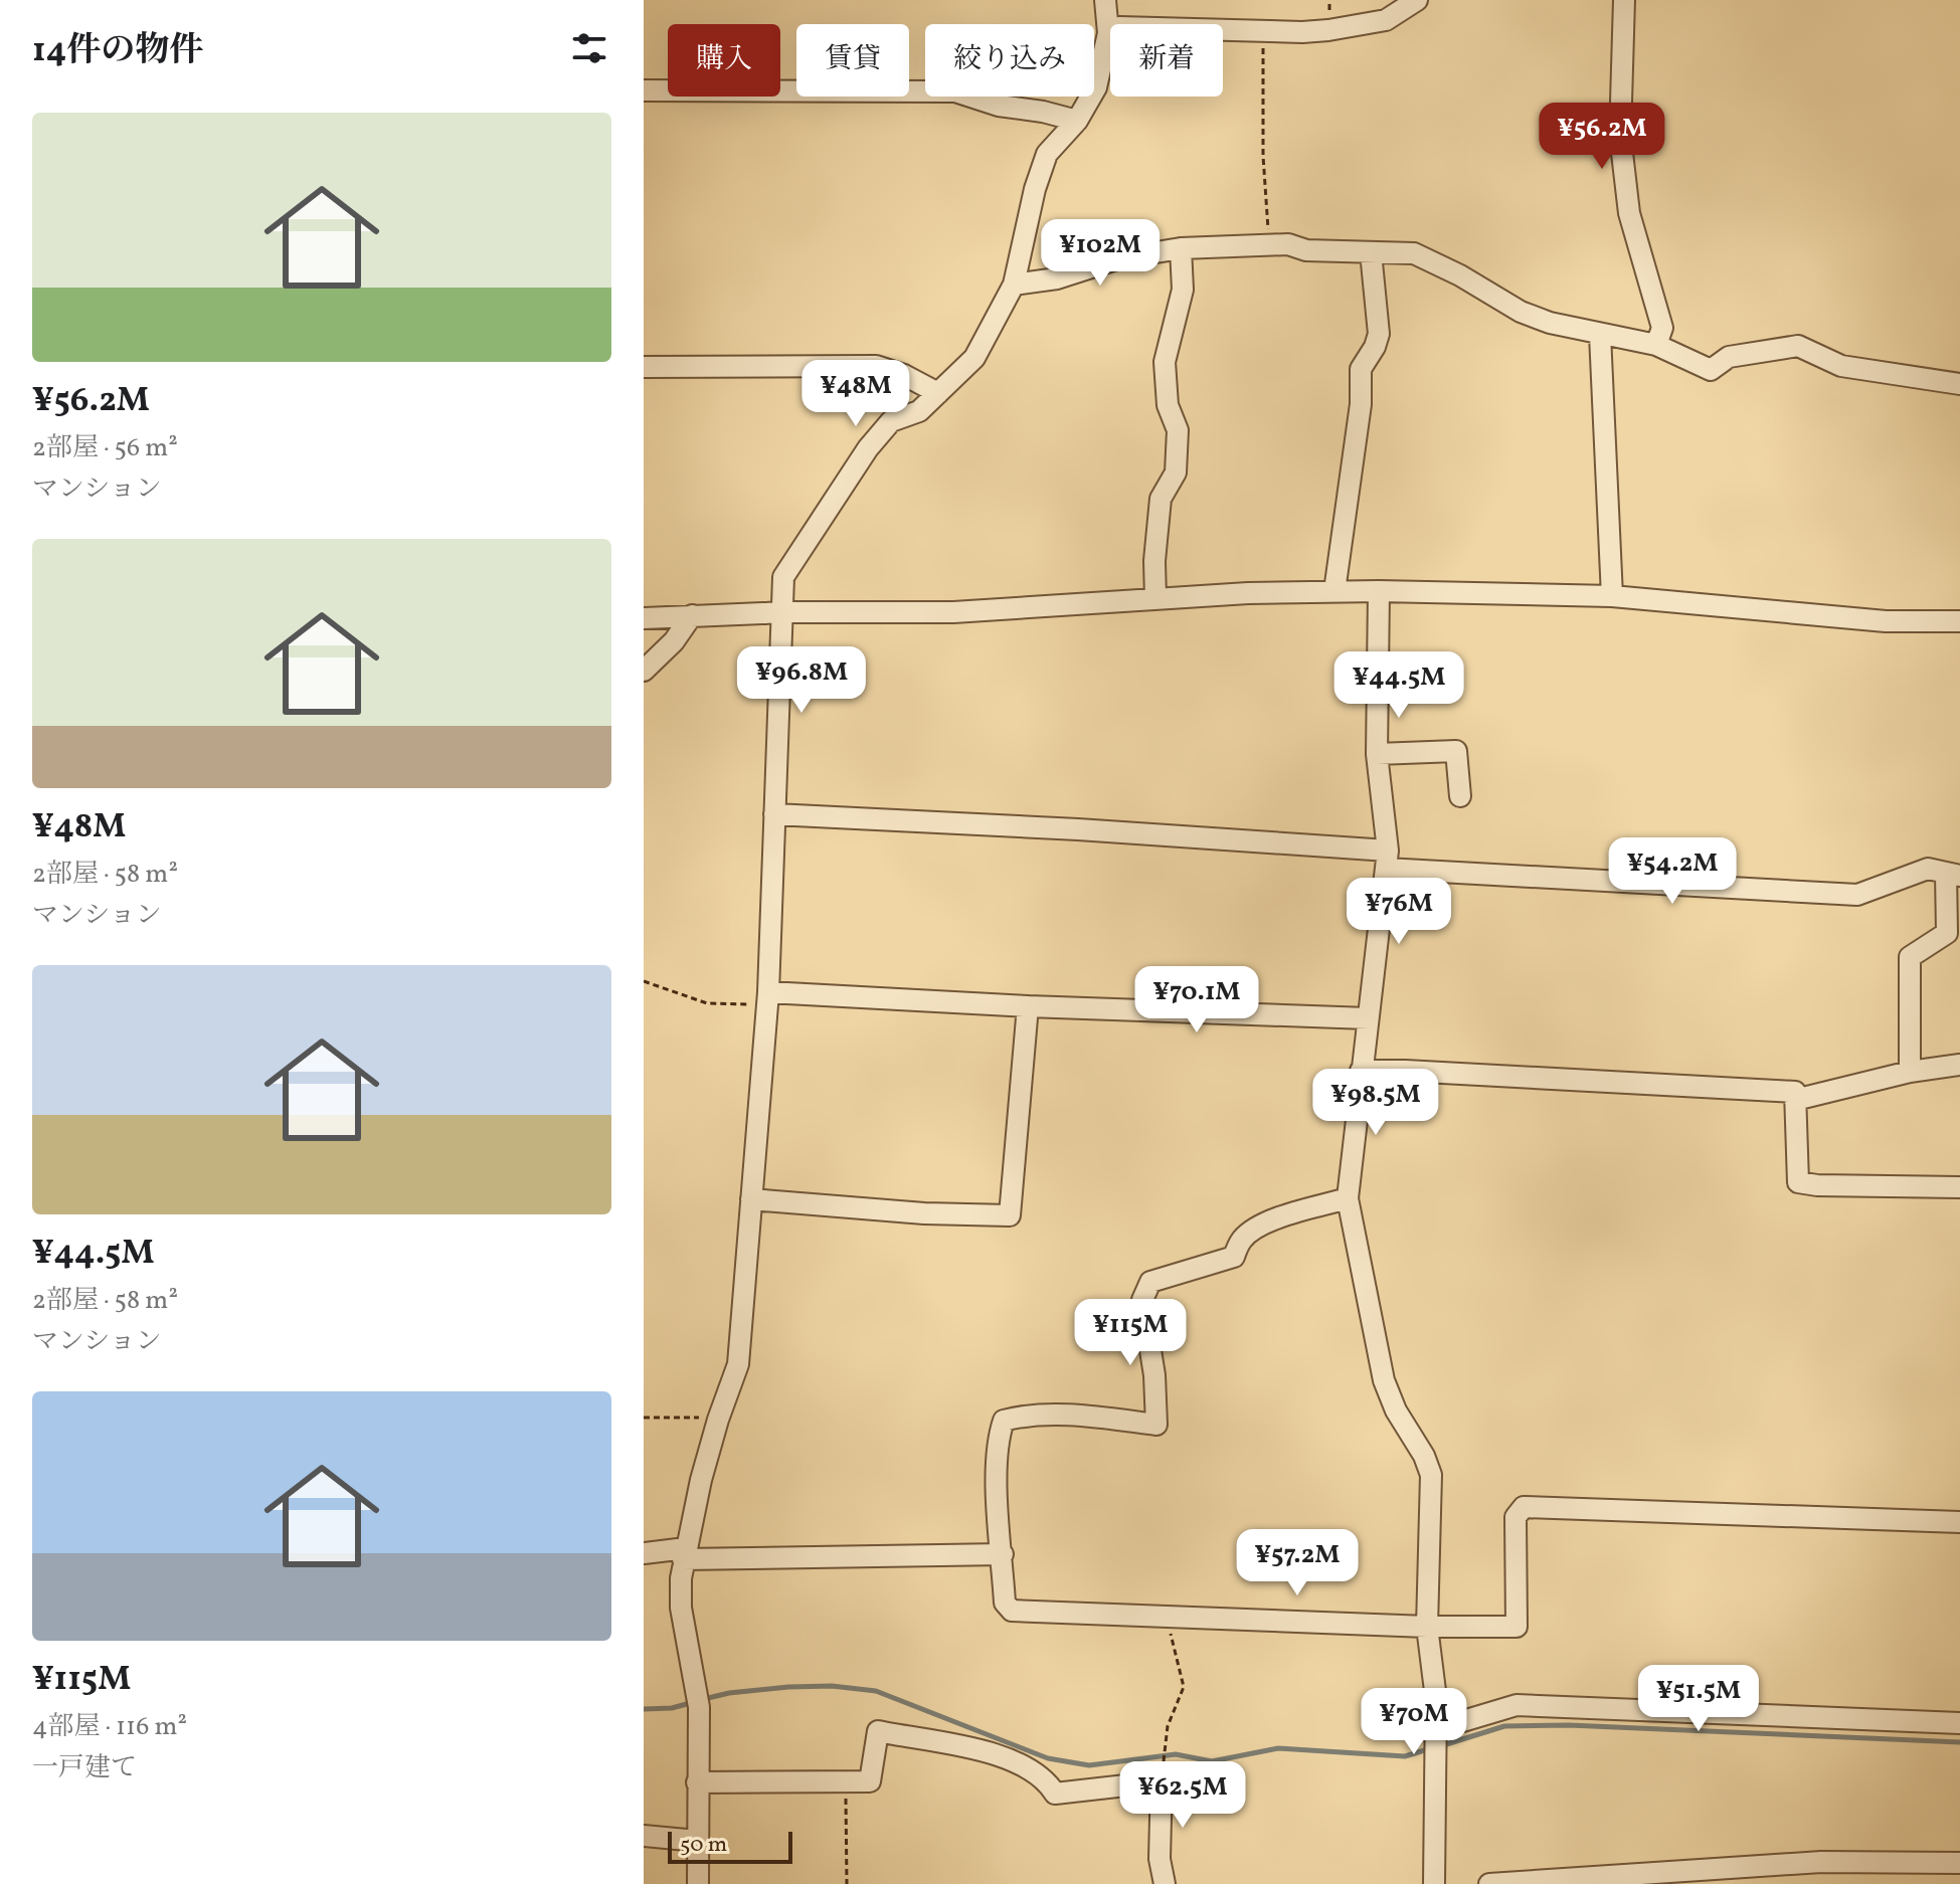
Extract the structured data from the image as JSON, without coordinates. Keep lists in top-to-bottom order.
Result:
{
  "scale_bar": "50 m",
  "page": {
    "heading": "14件の物件",
    "chip": [
      "購入",
      "賃貸",
      "絞り込み",
      "新着"
    ],
    "list": [
      {
        "name": "¥56.2M",
        "note": "2部屋 · 56 m² · マンション"
      },
      {
        "name": "¥48M",
        "note": "2部屋 · 58 m² · マンション"
      },
      {
        "name": "¥44.5M",
        "note": "2部屋 · 58 m² · マンション"
      },
      {
        "name": "¥115M",
        "note": "4部屋 · 116 m² · 一戸建て"
      }
    ],
    "price": [
      "¥56.2M",
      "¥102M",
      "¥48M",
      "¥96.8M",
      "¥44.5M",
      "¥54.2M",
      "¥76M",
      "¥70.1M",
      "¥98.5M",
      "¥115M",
      "¥57.2M",
      "¥51.5M",
      "¥70M",
      "¥62.5M"
    ],
    "scale": "50 m"
  }
}
